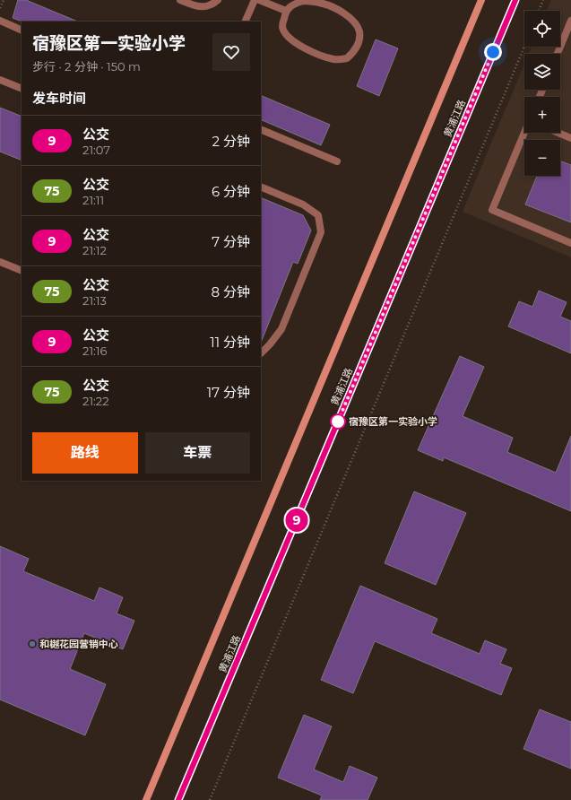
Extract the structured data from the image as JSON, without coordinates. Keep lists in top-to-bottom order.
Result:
{
  "streets": {
    "street": ["黄浦江路"]
  },
  "places": ["宿豫区第一实验小学", "和樾花园营销中心"],
  "lines": ["bus line 9"],
  "page": {
    "on_map": "9",
    "map_buttons": ["+", "−"],
    "heading": [
      ["宿豫区第一实验小学", "步行 · 2 分钟 · 150 m"],
      "发车时间"
    ],
    "list": [
      {
        "mark": "9",
        "name": "公交",
        "note": "21:07",
        "value": "2 分钟"
      },
      {
        "mark": "75",
        "name": "公交",
        "note": "21:11",
        "value": "6 分钟"
      },
      {
        "mark": "9",
        "name": "公交",
        "note": "21:12",
        "value": "7 分钟"
      },
      {
        "mark": "75",
        "name": "公交",
        "note": "21:13",
        "value": "8 分钟"
      },
      {
        "mark": "9",
        "name": "公交",
        "note": "21:16",
        "value": "11 分钟"
      },
      {
        "mark": "75",
        "name": "公交",
        "note": "21:22",
        "value": "17 分钟"
      }
    ],
    "buttons": ["路线", "车票"]
  }
}
